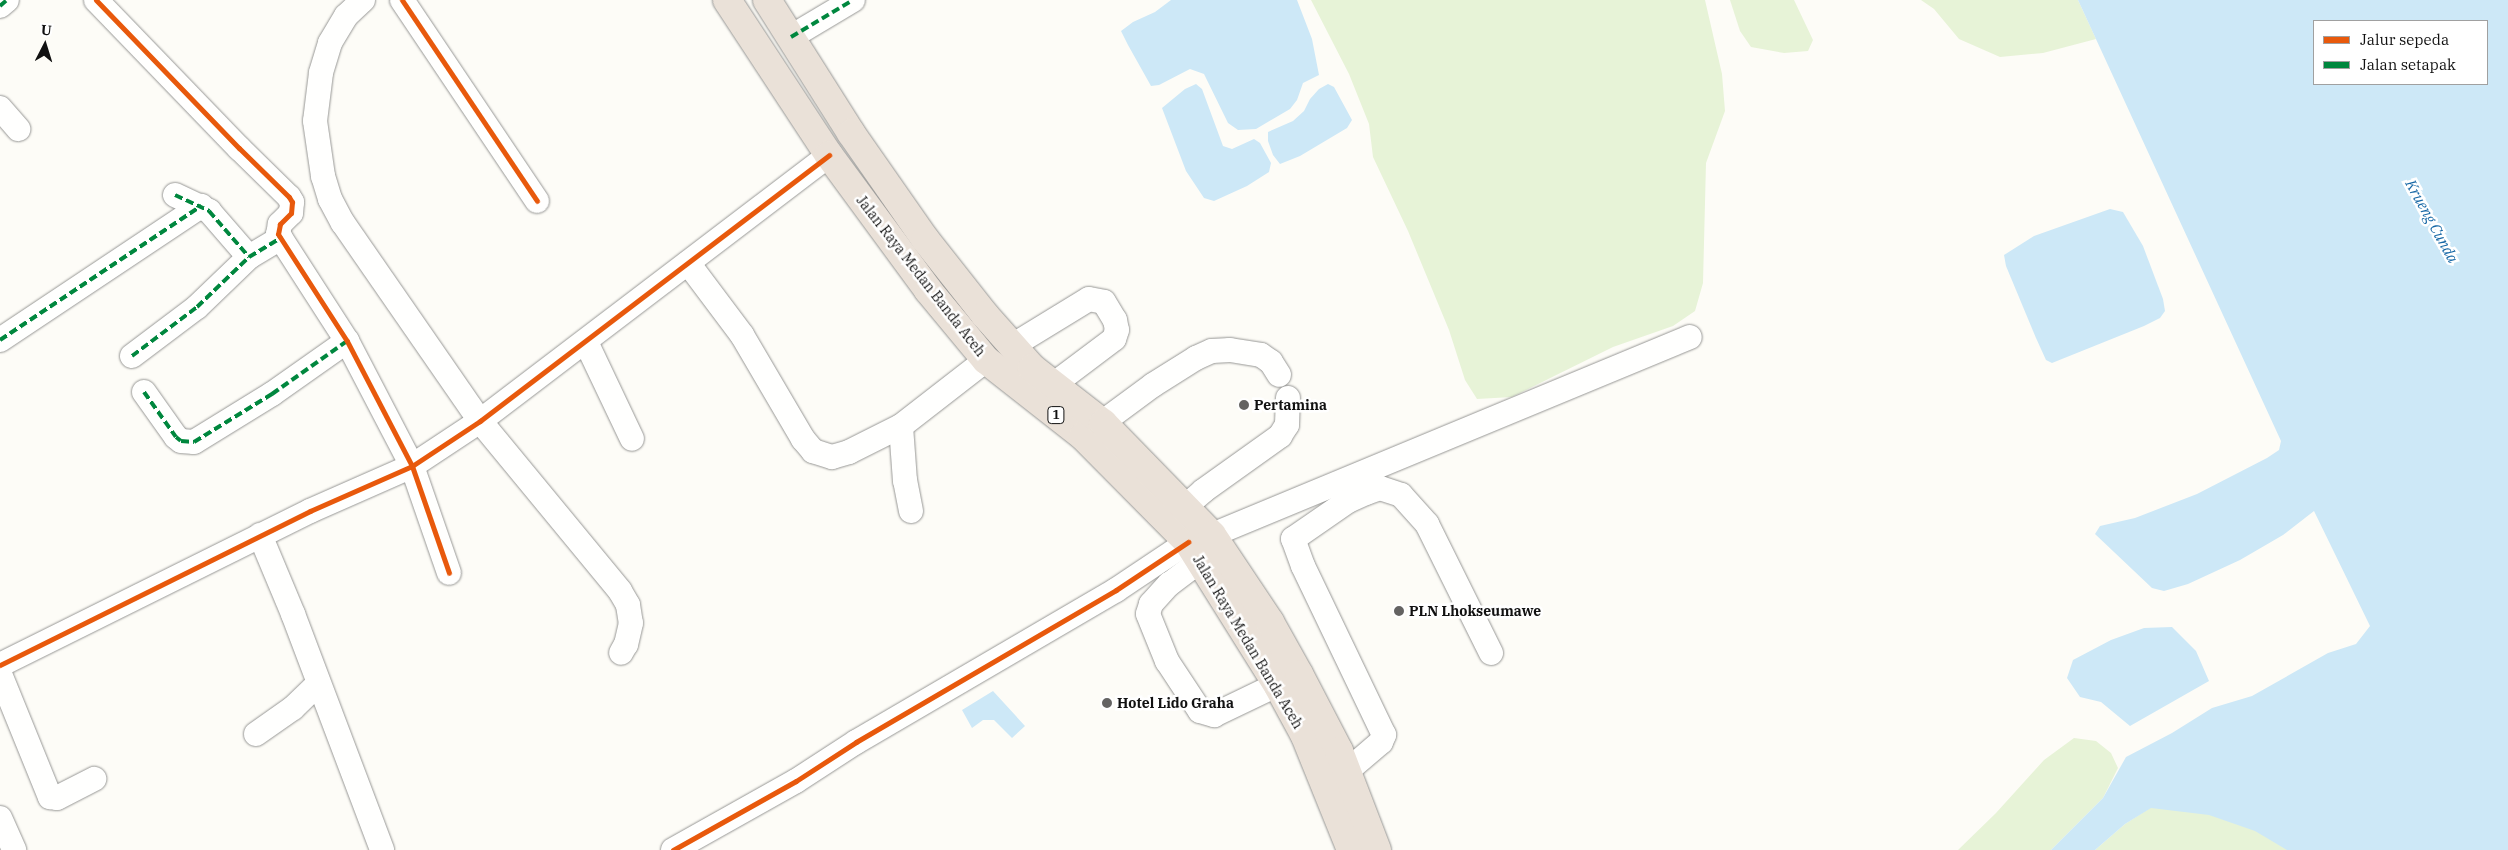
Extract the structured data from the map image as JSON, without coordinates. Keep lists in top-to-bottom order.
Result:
{
  "streets": {
    "highway": ["Jalan Raya Medan Banda Aceh", "1"]
  },
  "water": ["Krueng Cunda"],
  "places": ["Pertamina", "PLN Lhokseumawe", "Hotel Lido Graha"],
  "legend": ["Jalur sepeda", "Jalan setapak"],
  "north": "top"
}
